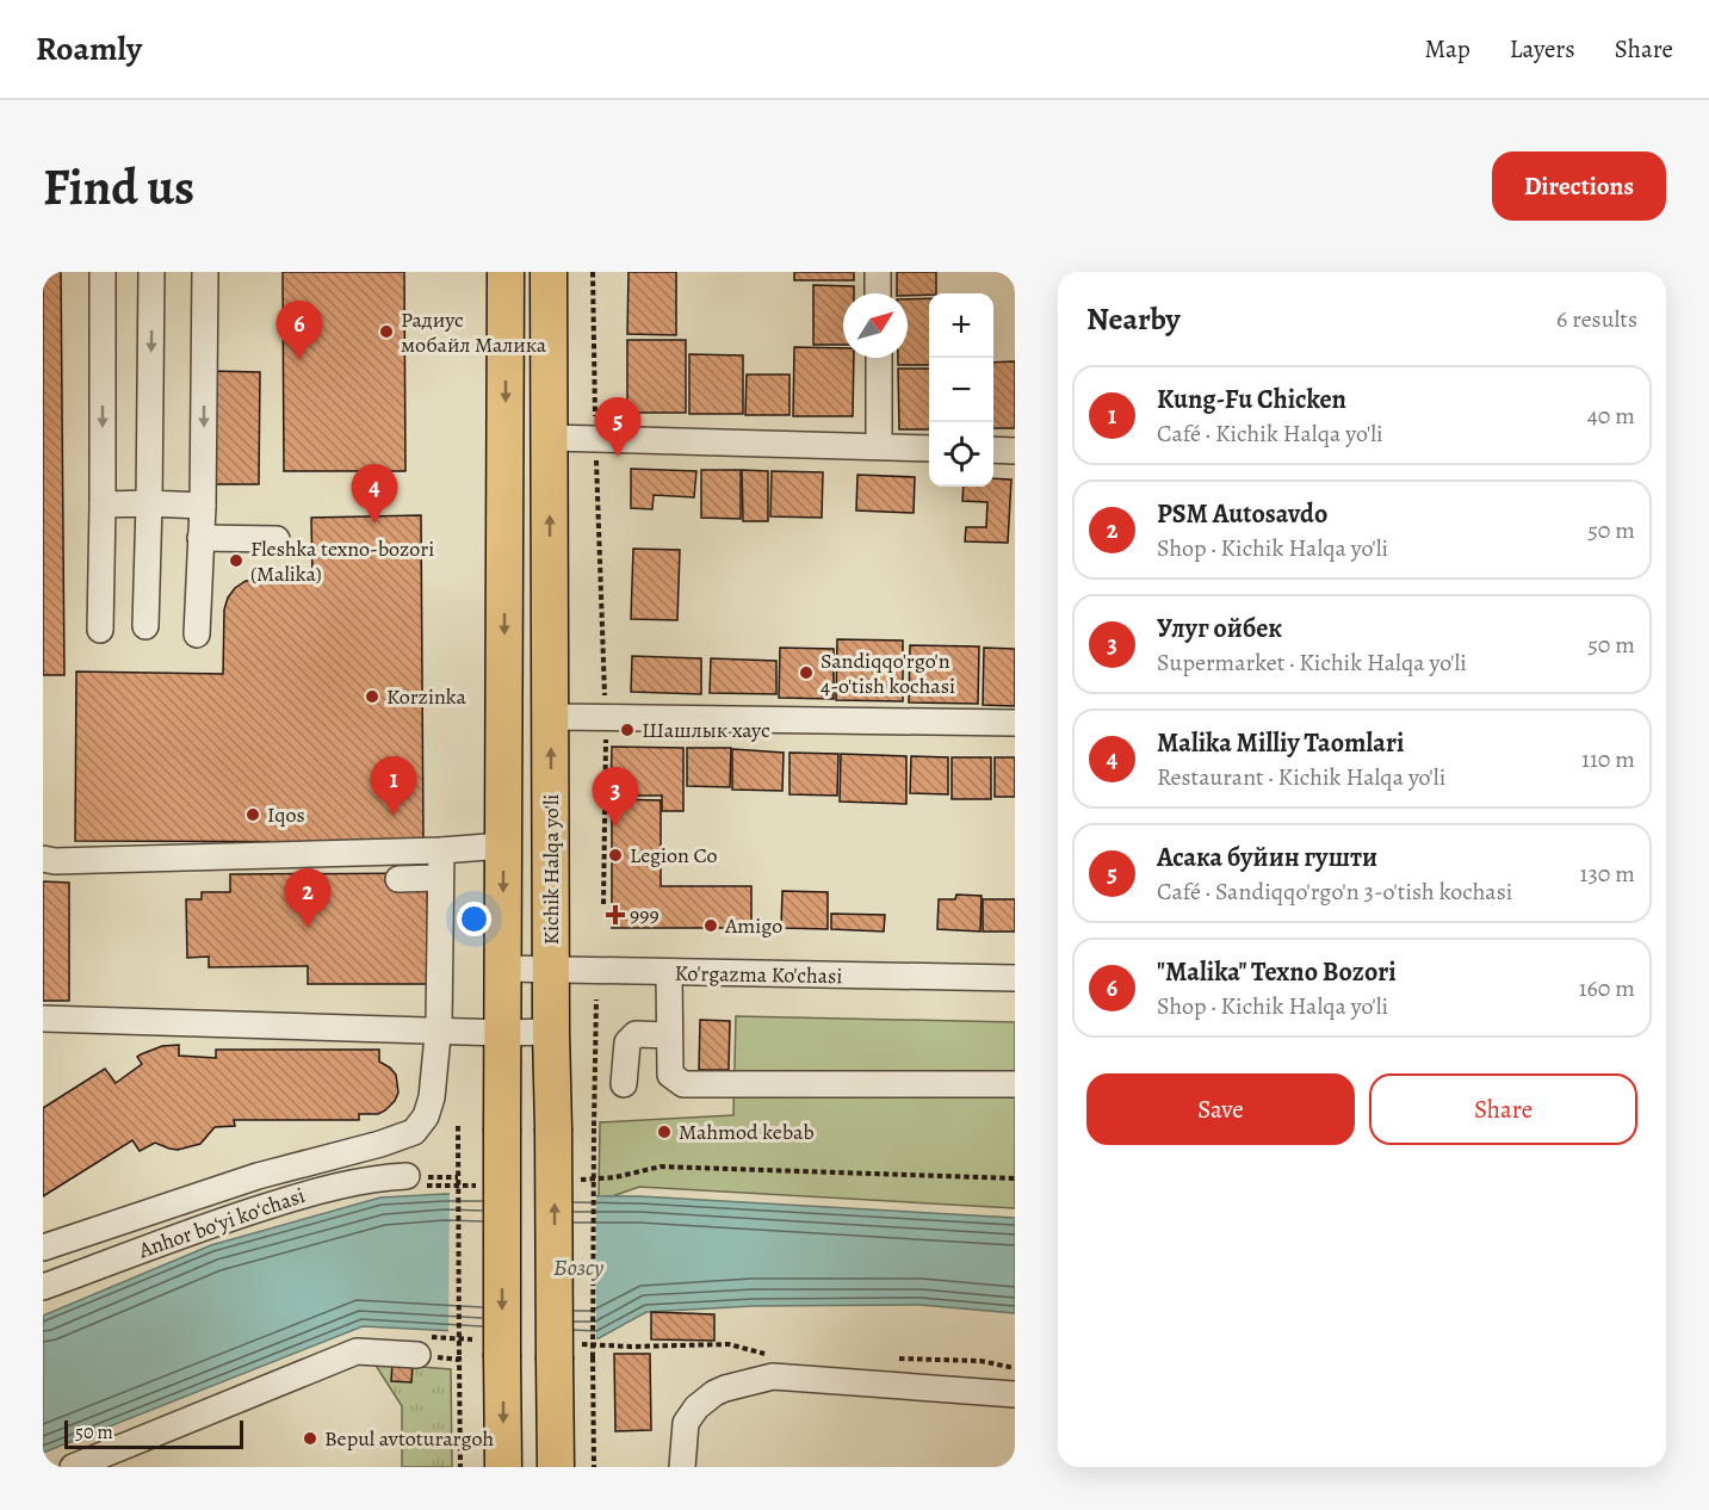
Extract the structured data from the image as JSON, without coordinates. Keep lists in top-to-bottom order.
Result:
{
  "streets": {
    "highway": ["Kichik Halqa yo'li"],
    "street": ["Ko'rgazma Ko'chasi", "Anhor boʻyi koʻchasi"]
  },
  "crossings": [
    ["Kichik Halqa yo'li", "Ko'rgazma Ko'chasi"]
  ],
  "water": ["Бозсу"],
  "places": {
    "other": [
      "Радиус мобайл Малика",
      "Fleshka texno-bozori (Malika)",
      "Sandiqqo'rgo'n 4-o'tish kochasi",
      "Korzinka",
      "Шашлык хаус",
      "Iqos",
      "Legion Co",
      "Amigo",
      "Mahmod kebab",
      "Bepul avtoturargoh"
    ],
    "health": ["999"]
  },
  "scale_bar": "50 m",
  "north": "top right",
  "page": {
    "header": "Roamly",
    "nav": ["Map", "Layers", "Share"],
    "buttons": [
      "Directions",
      ["Save", "Share"]
    ],
    "title": "Find us",
    "heading": ["Nearby", "6 results"],
    "map_buttons": ["+", "−"],
    "pins": [
      "6",
      "5",
      "4",
      "1",
      "3",
      "2"
    ],
    "list": [
      {
        "mark": "1",
        "name": "Kung-Fu Chicken",
        "note": "Café · Kichik Halqa yo'li",
        "value": "40 m"
      },
      {
        "mark": "2",
        "name": "PSM Autosavdo",
        "note": "Shop · Kichik Halqa yo'li",
        "value": "50 m"
      },
      {
        "mark": "3",
        "name": "Улуг ойбек",
        "note": "Supermarket · Kichik Halqa yo'li",
        "value": "50 m"
      },
      {
        "mark": "4",
        "name": "Malika Milliy Taomlari",
        "note": "Restaurant · Kichik Halqa yo'li",
        "value": "110 m"
      },
      {
        "mark": "5",
        "name": "Асака буйин гушти",
        "note": "Café · Sandiqqo'rgo'n 3-o'tish kochasi",
        "value": "130 m"
      },
      {
        "mark": "6",
        "name": "\"Malika\" Texno Bozori",
        "note": "Shop · Kichik Halqa yo'li",
        "value": "160 m"
      }
    ],
    "scale": "50 m"
  }
}
